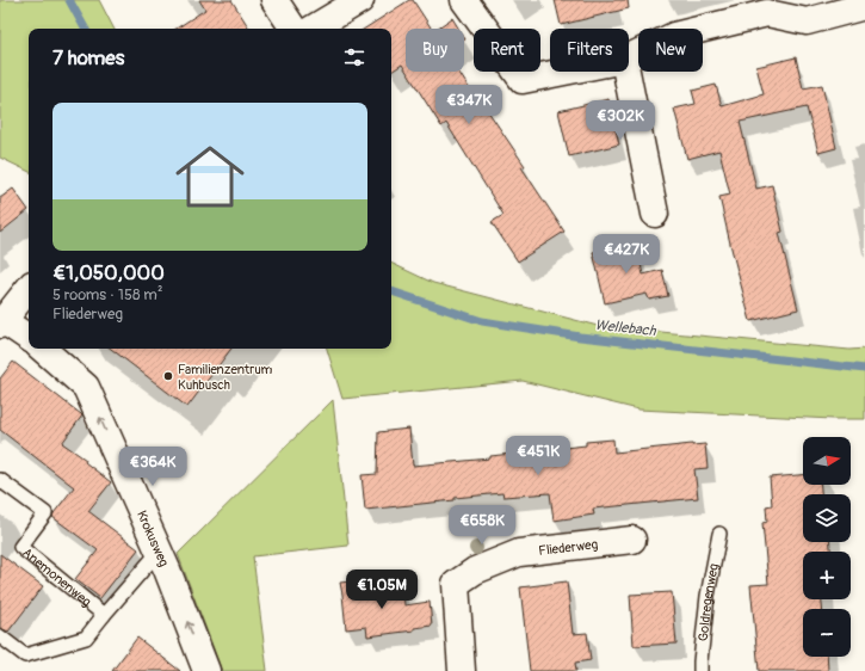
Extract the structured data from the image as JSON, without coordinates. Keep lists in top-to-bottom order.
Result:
{
  "streets": {
    "street": ["Krokusweg", "Fliederweg"],
    "lane": ["Anemonenweg", "Goldregenweg"]
  },
  "one_way": ["Krokusweg"],
  "water": ["Wellebach"],
  "places": ["Familienzentrum Kuhbusch"],
  "north": "right",
  "page": {
    "chip": [
      "Buy",
      "Rent",
      "Filters",
      "New"
    ],
    "heading": "7 homes",
    "price": [
      "€347K",
      "€302K",
      "€427K",
      "€451K",
      "€364K",
      "€658K",
      "€1.05M"
    ],
    "list": [
      {
        "name": "€1,050,000",
        "note": "5 rooms · 158 m² · Fliederweg"
      }
    ],
    "map_buttons": ["+", "−"]
  }
}
